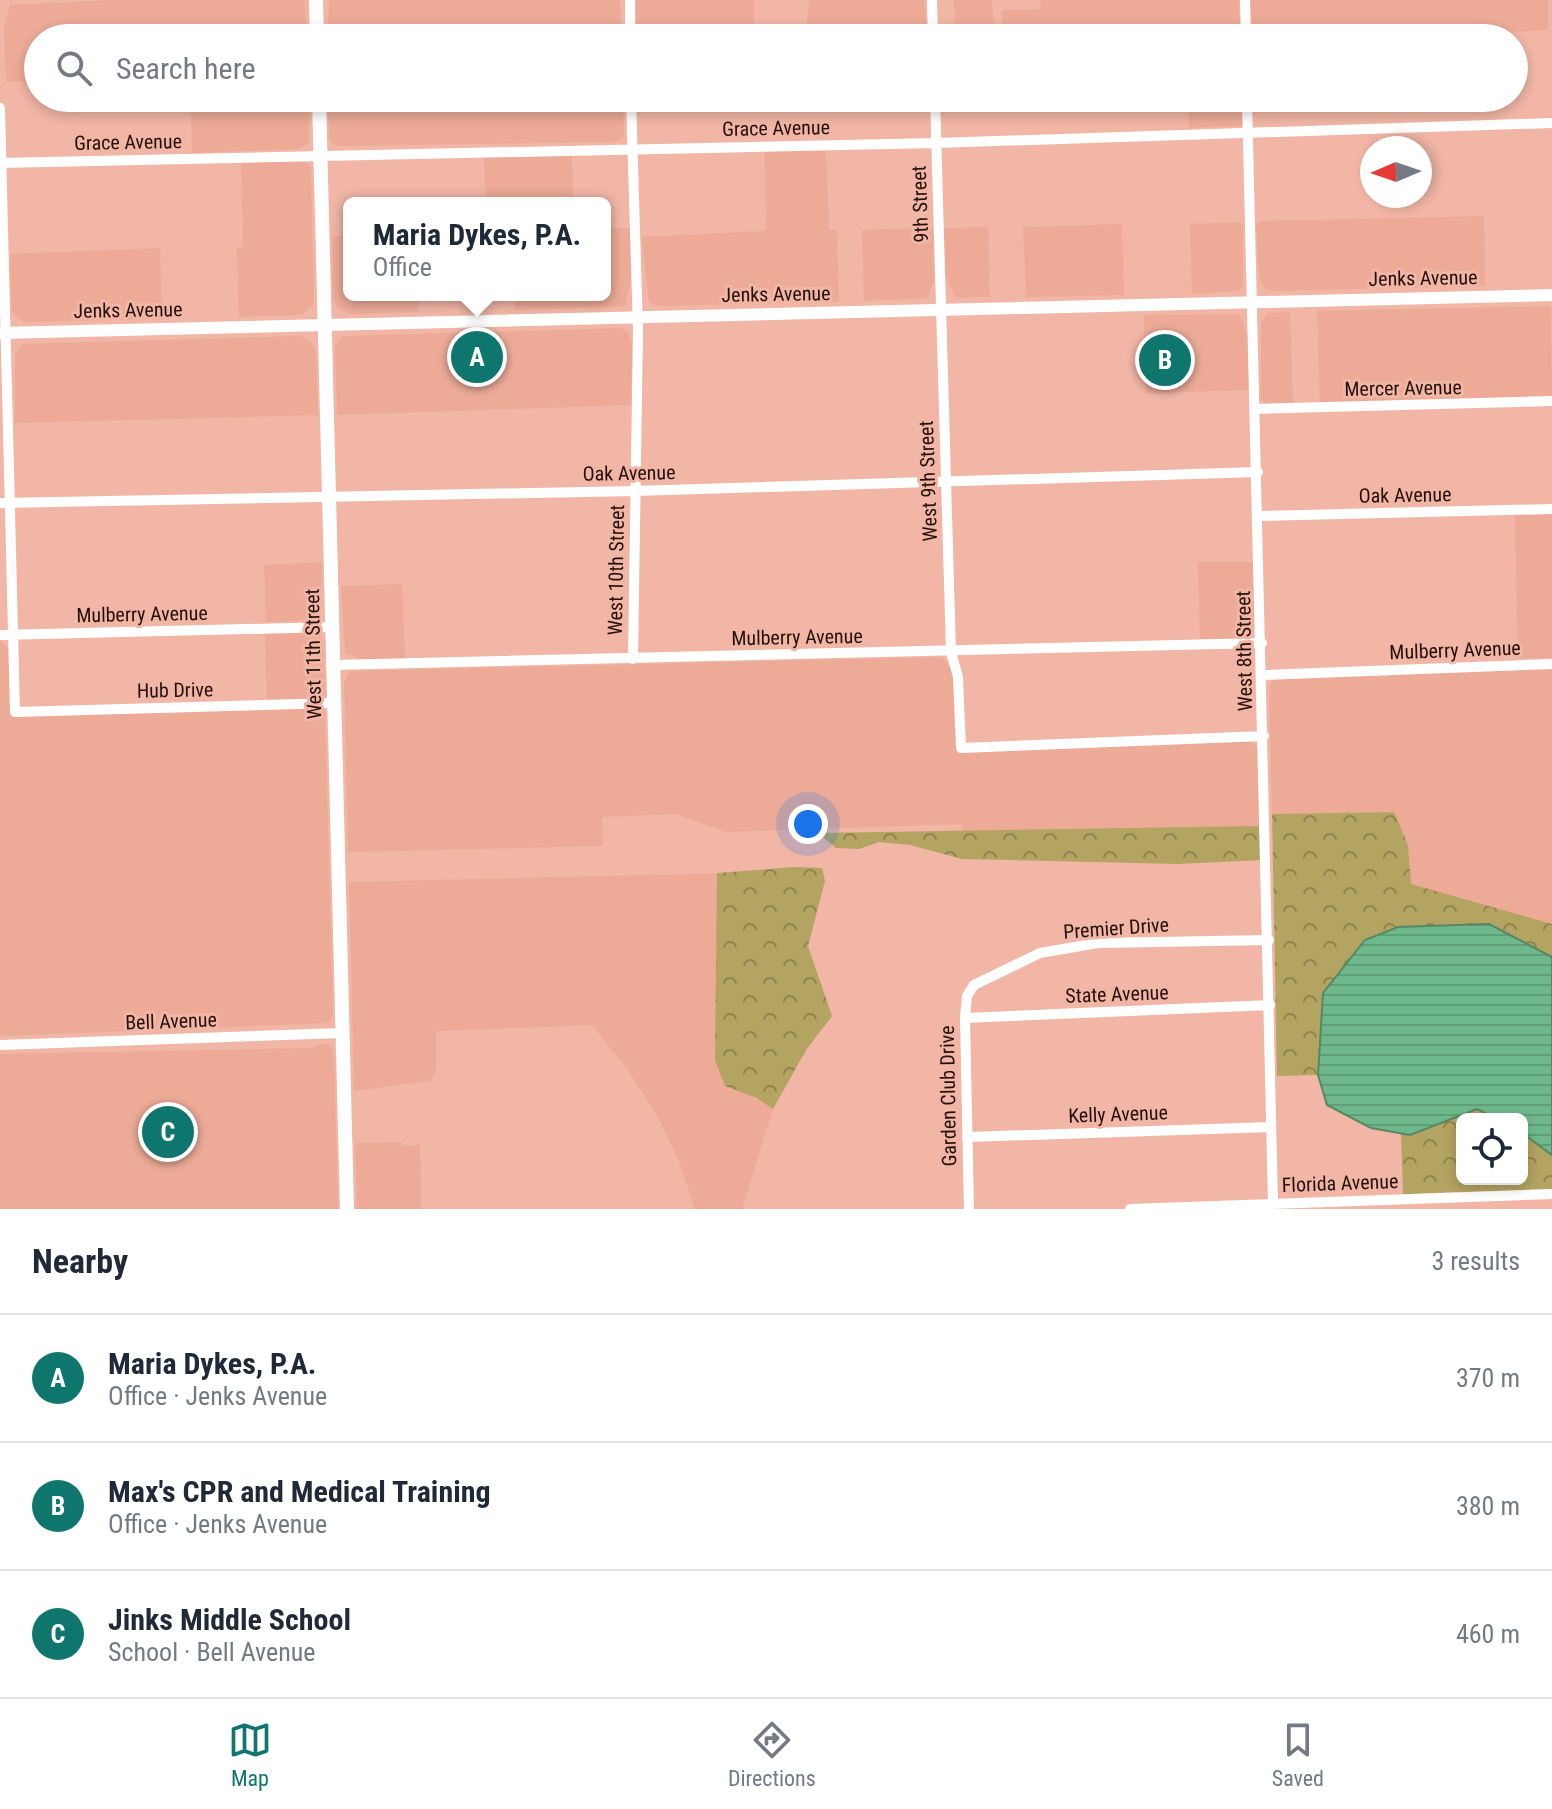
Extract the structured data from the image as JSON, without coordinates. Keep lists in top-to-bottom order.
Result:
{
  "streets": {
    "main road": ["West 11th Street"],
    "street": [
      "Grace Avenue",
      "9th Street",
      "Jenks Avenue",
      "Mercer Avenue",
      "Oak Avenue",
      "West 9th Street",
      "West 10th Street",
      "Mulberry Avenue",
      "West 8th Street",
      "Hub Drive",
      "Premier Drive",
      "State Avenue",
      "Bell Avenue",
      "Garden Club Drive",
      "Kelly Avenue",
      "Florida Avenue"
    ]
  },
  "crossings": [
    ["Grace Avenue", "9th Street"],
    ["Grace Avenue", "West 10th Street"],
    ["Grace Avenue", "West 8th Street"],
    ["Grace Avenue", "West 11th Street"],
    ["9th Street", "Jenks Avenue"],
    ["9th Street", "West 9th Street"],
    ["Jenks Avenue", "West 9th Street"],
    ["Jenks Avenue", "West 10th Street"],
    ["Jenks Avenue", "West 8th Street"],
    ["Jenks Avenue", "West 11th Street"],
    ["Mercer Avenue", "West 8th Street"],
    ["Oak Avenue", "West 9th Street"],
    ["Oak Avenue", "West 10th Street"],
    ["Oak Avenue", "West 8th Street"],
    ["Oak Avenue", "West 11th Street"],
    ["West 9th Street", "Mulberry Avenue"],
    ["West 10th Street", "Mulberry Avenue"],
    ["Mulberry Avenue", "West 8th Street"],
    ["Mulberry Avenue", "West 11th Street"],
    ["Mulberry Avenue", "Hub Drive"],
    ["West 8th Street", "Premier Drive"],
    ["West 8th Street", "State Avenue"],
    ["West 8th Street", "Kelly Avenue"],
    ["West 8th Street", "Florida Avenue"],
    ["West 11th Street", "Hub Drive"],
    ["West 11th Street", "Bell Avenue"],
    ["Premier Drive", "Garden Club Drive"],
    ["State Avenue", "Garden Club Drive"],
    ["Garden Club Drive", "Kelly Avenue"]
  ],
  "north": "left",
  "page": {
    "search": "Search here",
    "popup": ["Maria Dykes, P.A.", "Office"],
    "pins": ["A", "B", "C"],
    "heading": ["Nearby", "3 results"],
    "list": [
      {
        "mark": "A",
        "name": "Maria Dykes, P.A.",
        "note": "Office · Jenks Avenue",
        "value": "370 m"
      },
      {
        "mark": "B",
        "name": "Max's CPR and Medical Training",
        "note": "Office · Jenks Avenue",
        "value": "380 m"
      },
      {
        "mark": "C",
        "name": "Jinks Middle School",
        "note": "School · Bell Avenue",
        "value": "460 m"
      }
    ],
    "nav": ["Map", "Directions", "Saved"]
  }
}
